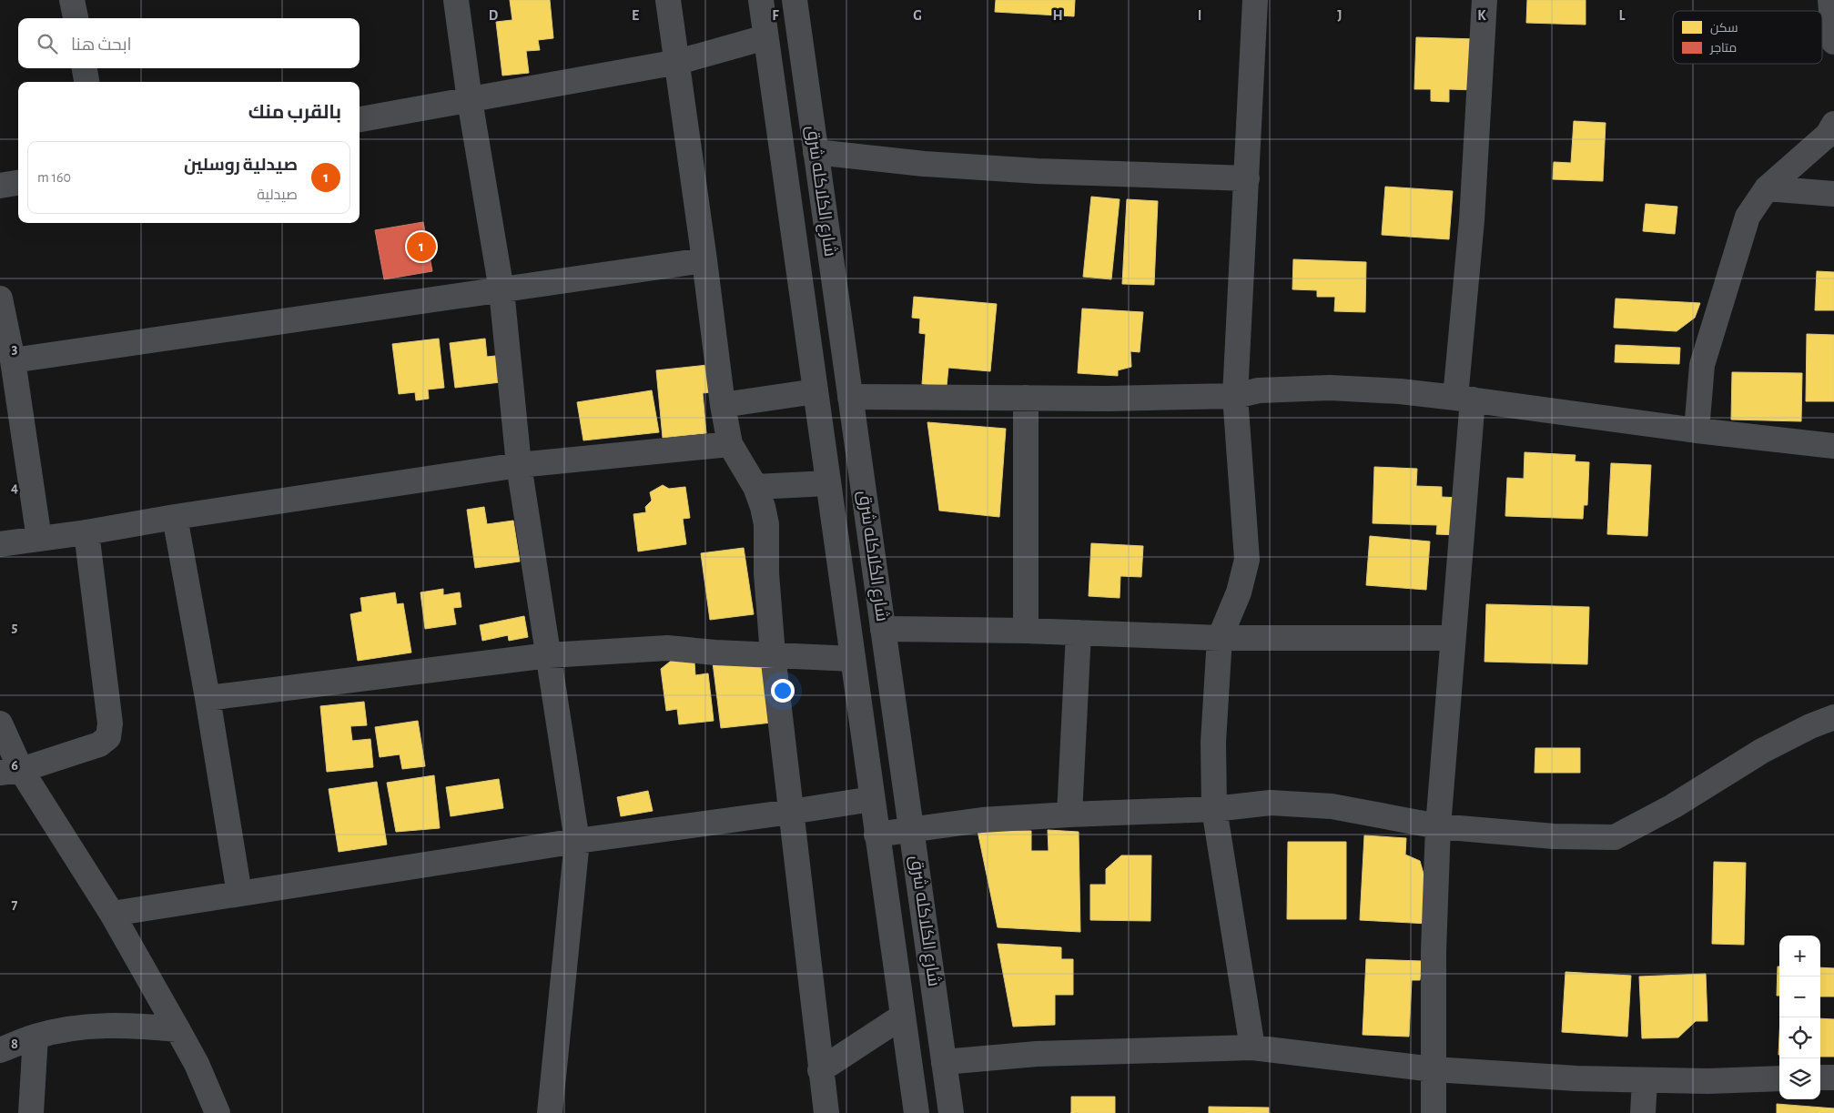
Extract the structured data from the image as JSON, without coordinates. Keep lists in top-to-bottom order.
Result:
{
  "streets": {
    "street": ["شارع الكلاكله شرق"]
  },
  "legend": ["سكن", "متاجر"],
  "page": {
    "search": "ابحث هنا",
    "heading": "بالقرب منك",
    "list": [
      {
        "mark": "1",
        "name": "صيدلية روسلين",
        "note": "صيدلية",
        "value": "160 m"
      }
    ],
    "pins": "1",
    "map_buttons": ["+", "−"]
  },
  "grid": {
    "columns": [
      "D",
      "E",
      "F",
      "G",
      "H",
      "I",
      "J",
      "K",
      "L"
    ],
    "rows": [
      "3",
      "4",
      "5",
      "6",
      "7",
      "8"
    ]
  }
}
